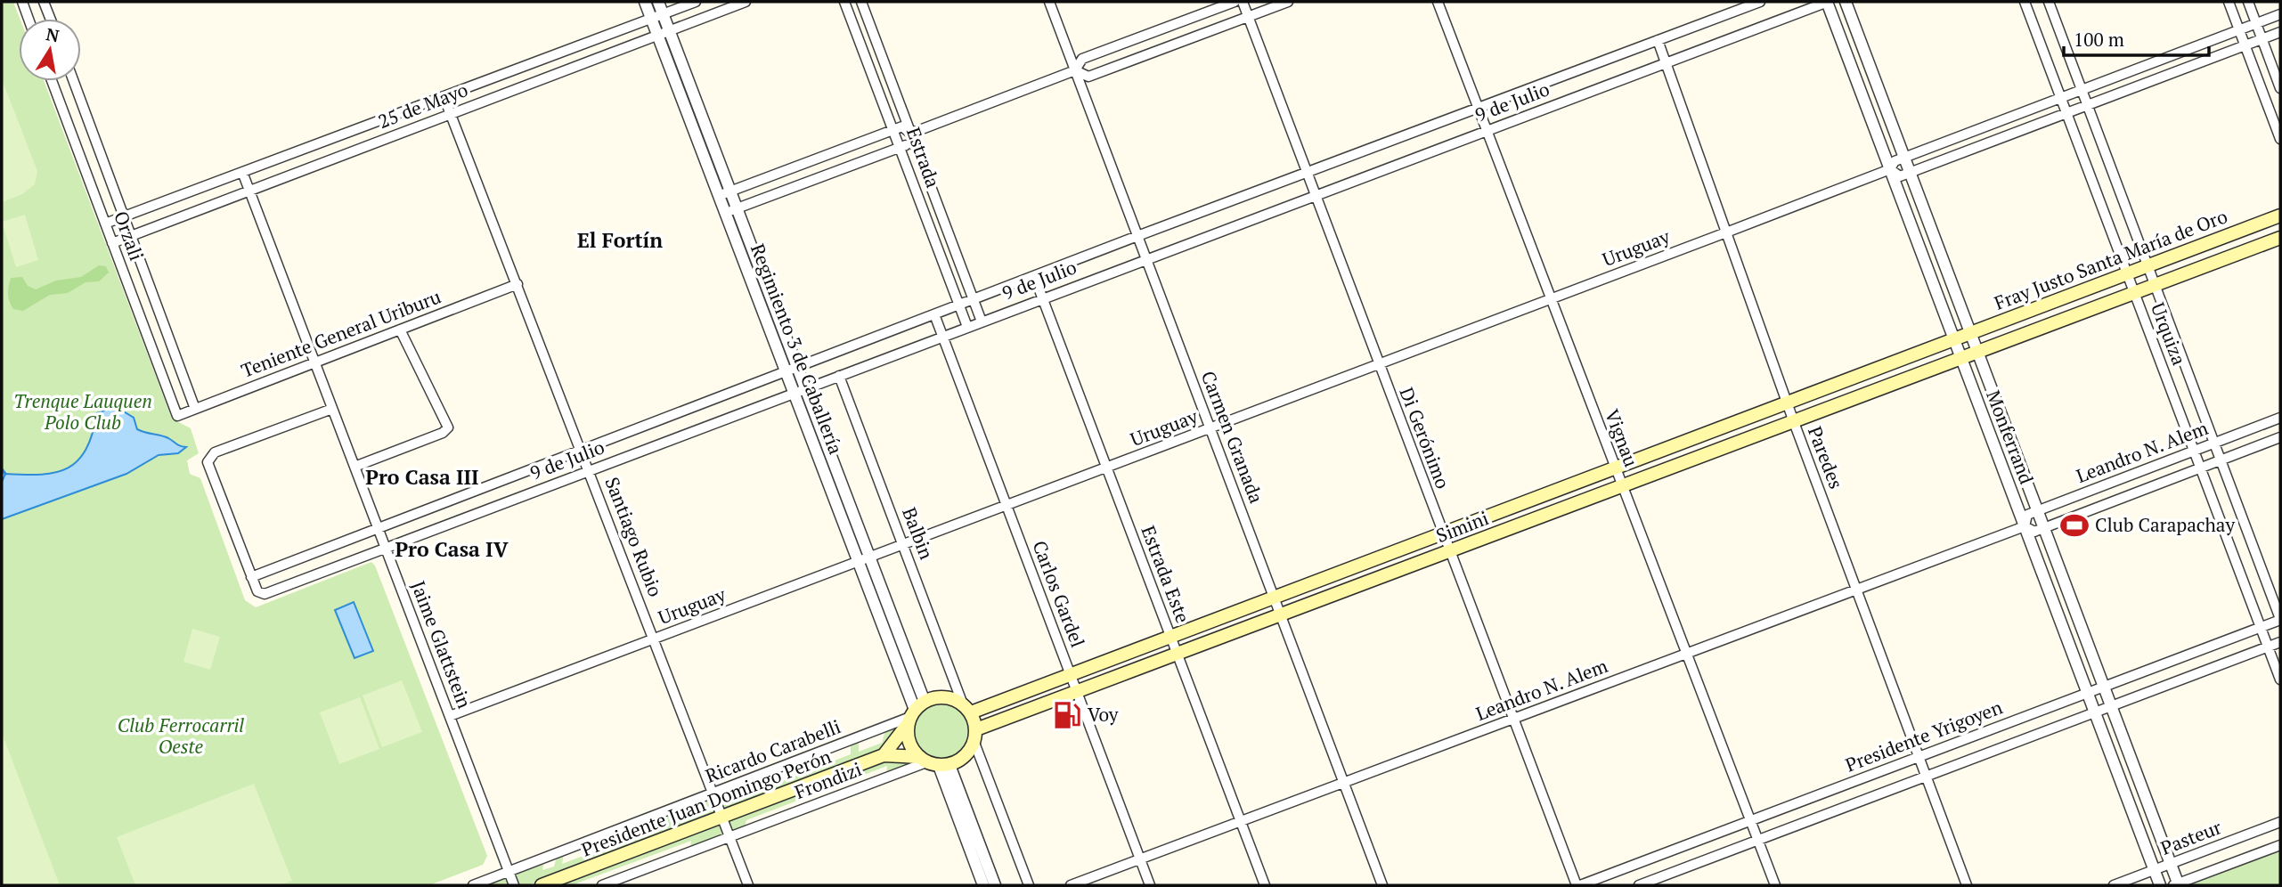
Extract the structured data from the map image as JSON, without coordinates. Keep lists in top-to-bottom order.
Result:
{
  "streets": {
    "main road": ["Fray Justo Santa María de Oro", "Simini", "Presidente Juan Domingo Perón"],
    "street": [
      "9 de Julio",
      "25 de Mayo",
      "Estrada",
      "Orzali",
      "Uruguay",
      "Teniente General Uriburu",
      "Urquiza",
      "Regimiento 3 de Caballería",
      "Carmen Granada",
      "Monferrand",
      "Di Gerónimo",
      "Vignau",
      "Leandro N. Alem",
      "Paredes",
      "Balbin",
      "Santiago Rubio",
      "Estrada Este",
      "Carlos Gardel",
      "Jaime Glattstein",
      "Presidente Yrigoyen",
      "Ricardo Carabelli",
      "Frondizi",
      "Pasteur"
    ]
  },
  "crossings": [
    ["9 de Julio", "Estrada"],
    ["9 de Julio", "Regimiento 3 de Caballería"],
    ["9 de Julio", "Carmen Granada"],
    ["9 de Julio", "Monferrand"],
    ["9 de Julio", "Di Gerónimo"],
    ["9 de Julio", "Vignau"],
    ["9 de Julio", "Paredes"],
    ["9 de Julio", "Balbin"],
    ["9 de Julio", "Santiago Rubio"],
    ["9 de Julio", "Estrada Este"],
    ["9 de Julio", "Carlos Gardel"],
    ["9 de Julio", "Jaime Glattstein"],
    ["25 de Mayo", "Orzali"],
    ["25 de Mayo", "Regimiento 3 de Caballería"],
    ["25 de Mayo", "Santiago Rubio"],
    ["25 de Mayo", "Jaime Glattstein"],
    ["Orzali", "Teniente General Uriburu"],
    ["Uruguay", "Urquiza"],
    ["Uruguay", "Regimiento 3 de Caballería"],
    ["Uruguay", "Carmen Granada"],
    ["Uruguay", "Monferrand"],
    ["Uruguay", "Di Gerónimo"],
    ["Uruguay", "Vignau"],
    ["Uruguay", "Paredes"],
    ["Uruguay", "Balbin"],
    ["Uruguay", "Santiago Rubio"],
    ["Uruguay", "Estrada Este"],
    ["Uruguay", "Carlos Gardel"],
    ["Uruguay", "Jaime Glattstein"],
    ["Fray Justo Santa María de Oro", "Urquiza"],
    ["Fray Justo Santa María de Oro", "Monferrand"],
    ["Fray Justo Santa María de Oro", "Simini"],
    ["Teniente General Uriburu", "Santiago Rubio"],
    ["Teniente General Uriburu", "Jaime Glattstein"],
    ["Urquiza", "Leandro N. Alem"],
    ["Urquiza", "Presidente Yrigoyen"],
    ["Regimiento 3 de Caballería", "Simini"],
    ["Regimiento 3 de Caballería", "Balbin"],
    ["Regimiento 3 de Caballería", "Ricardo Carabelli"],
    ["Regimiento 3 de Caballería", "Frondizi"],
    ["Regimiento 3 de Caballería", "Presidente Juan Domingo Perón"],
    ["Carmen Granada", "Leandro N. Alem"],
    ["Carmen Granada", "Simini"],
    ["Monferrand", "Leandro N. Alem"],
    ["Monferrand", "Simini"],
    ["Monferrand", "Presidente Yrigoyen"],
    ["Monferrand", "Pasteur"],
    ["Di Gerónimo", "Leandro N. Alem"],
    ["Di Gerónimo", "Simini"],
    ["Di Gerónimo", "Presidente Yrigoyen"],
    ["Vignau", "Leandro N. Alem"],
    ["Vignau", "Simini"],
    ["Vignau", "Presidente Yrigoyen"],
    ["Leandro N. Alem", "Paredes"],
    ["Leandro N. Alem", "Estrada Este"],
    ["Leandro N. Alem", "Carlos Gardel"],
    ["Paredes", "Simini"],
    ["Paredes", "Presidente Yrigoyen"],
    ["Simini", "Balbin"],
    ["Simini", "Estrada Este"],
    ["Simini", "Carlos Gardel"],
    ["Simini", "Ricardo Carabelli"],
    ["Simini", "Frondizi"],
    ["Simini", "Presidente Juan Domingo Perón"],
    ["Balbin", "Ricardo Carabelli"],
    ["Balbin", "Frondizi"],
    ["Balbin", "Presidente Juan Domingo Perón"],
    ["Santiago Rubio", "Ricardo Carabelli"],
    ["Santiago Rubio", "Frondizi"],
    ["Santiago Rubio", "Presidente Juan Domingo Perón"],
    ["Jaime Glattstein", "Ricardo Carabelli"],
    ["Ricardo Carabelli", "Frondizi"],
    ["Ricardo Carabelli", "Presidente Juan Domingo Perón"],
    ["Frondizi", "Presidente Juan Domingo Perón"]
  ],
  "districts": ["El Fortín", "Pro Casa III", "Pro Casa IV"],
  "parks": ["Trenque Lauquen Polo Club", "Club Ferrocarril Oeste"],
  "places": {
    "sports": ["Club Carapachay"],
    "fuel station": ["Voy"]
  },
  "scale_bar": "100 m",
  "north": "top"
}
